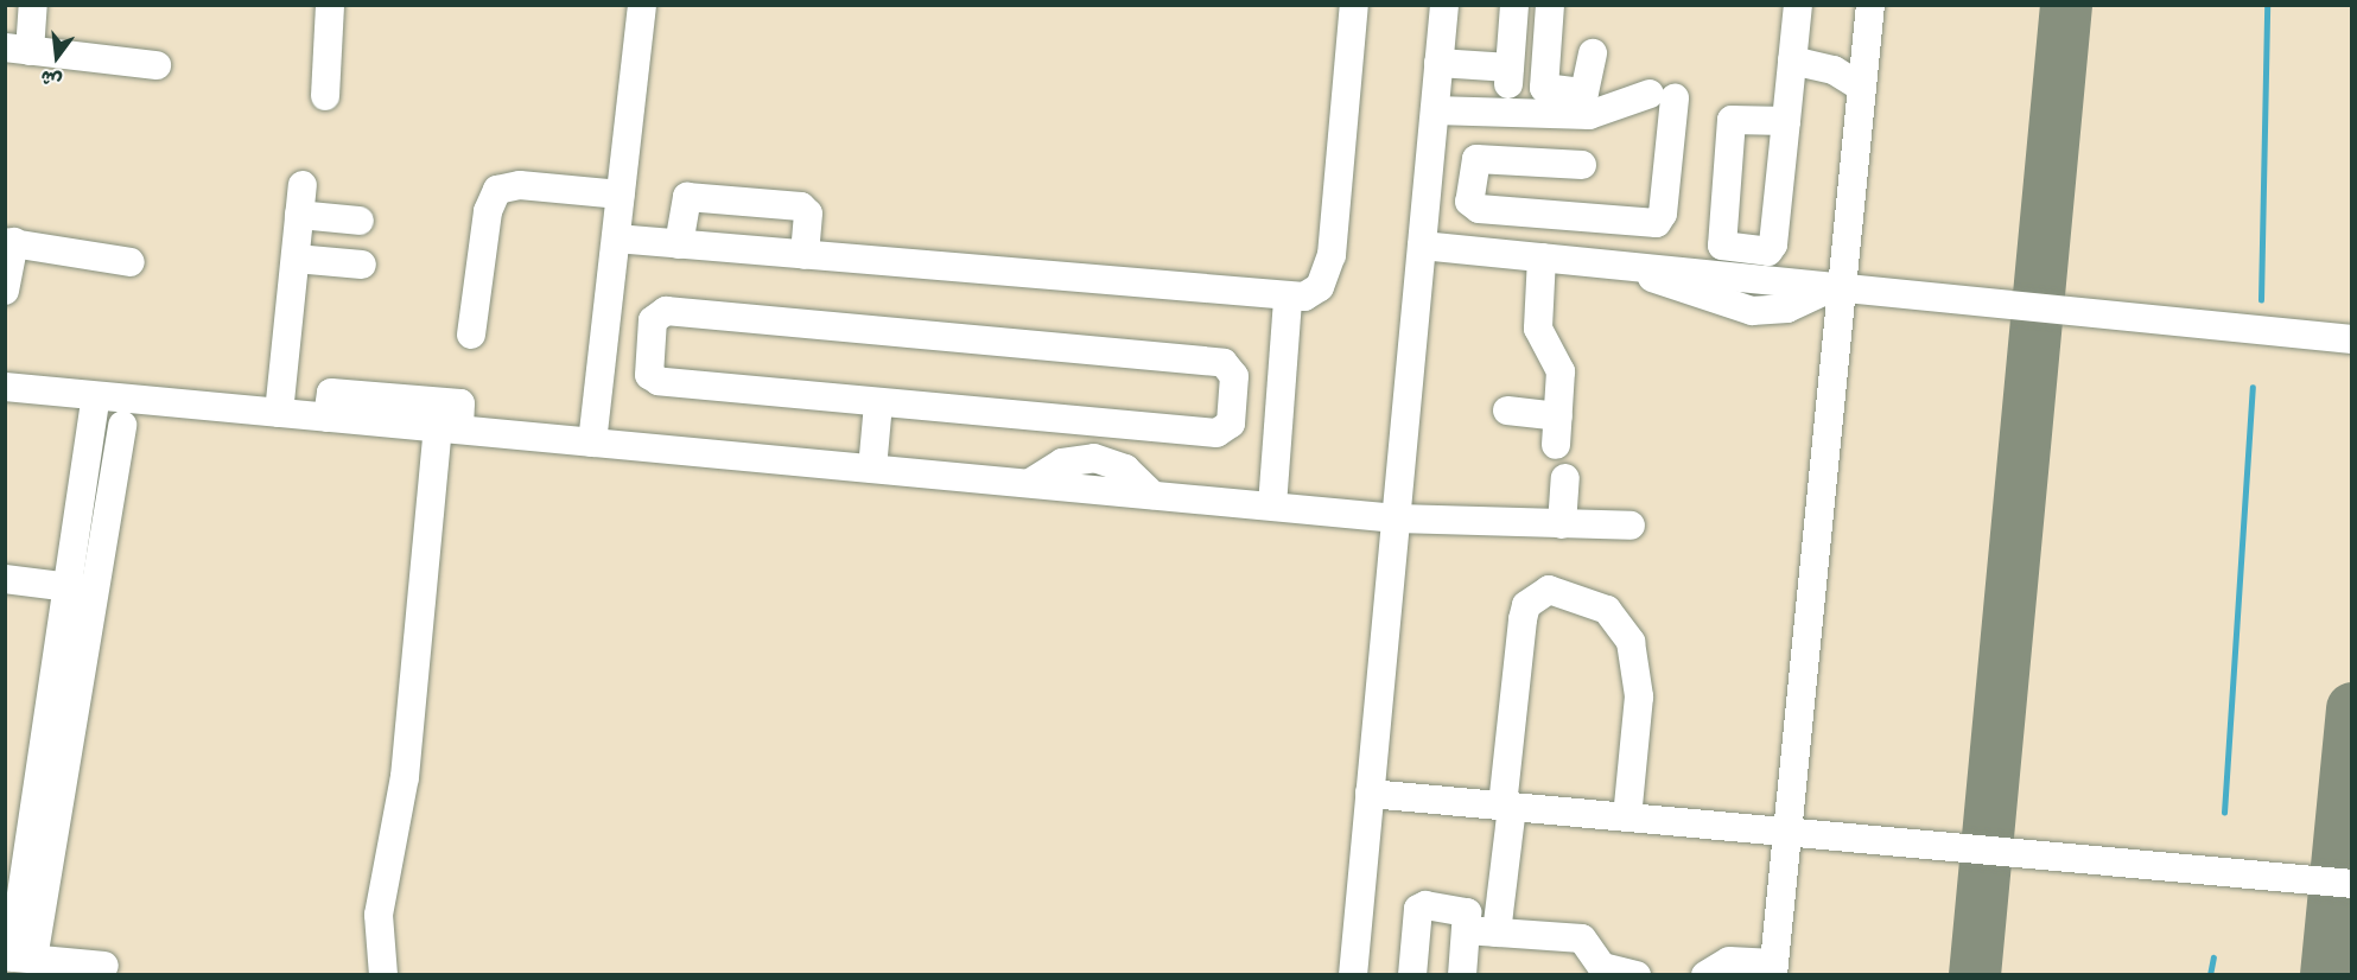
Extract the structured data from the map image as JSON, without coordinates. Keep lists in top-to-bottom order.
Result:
{
  "north": "bottom"
}
